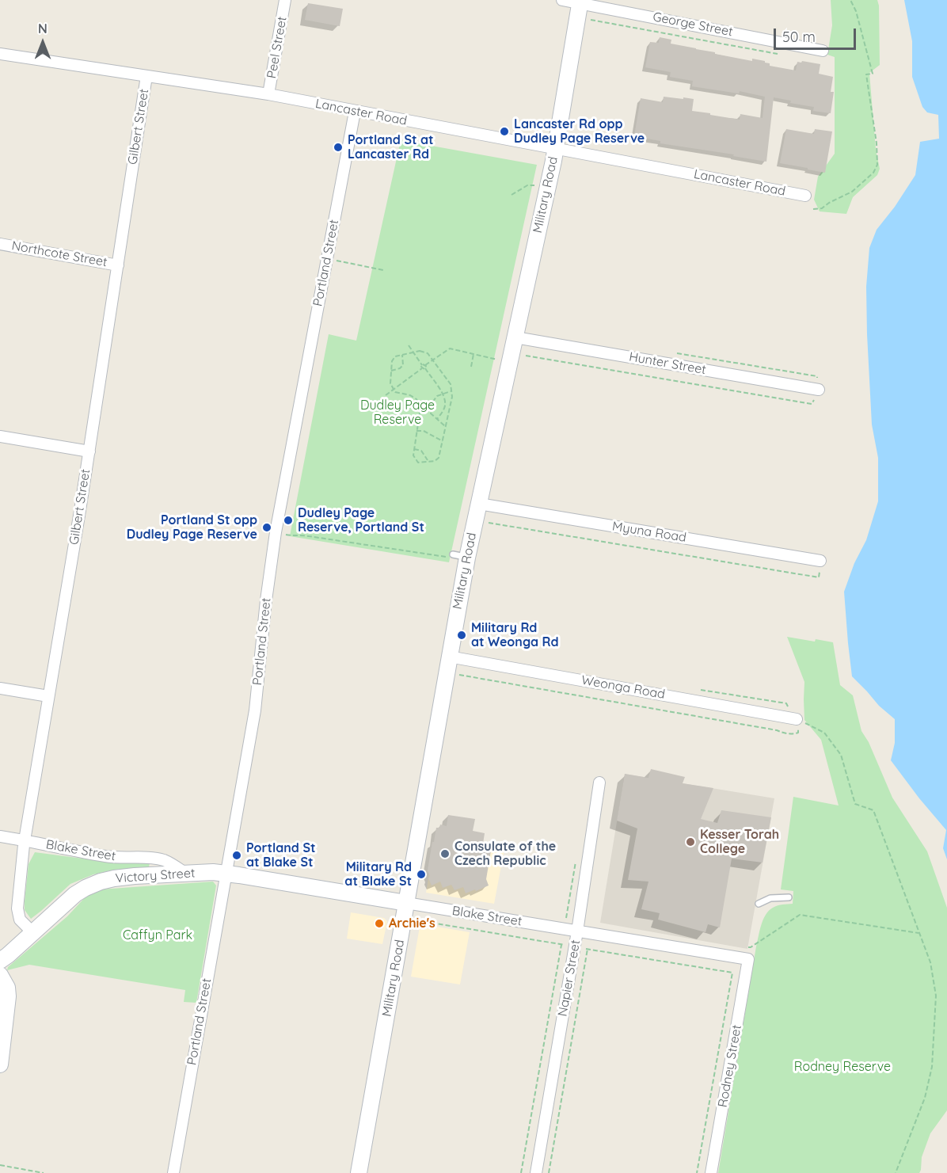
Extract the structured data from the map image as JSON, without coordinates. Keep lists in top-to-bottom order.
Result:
{
  "streets": {
    "street": [
      "George Street",
      "Peel Street",
      "Lancaster Road",
      "Gilbert Street",
      "Military Road",
      "Northcote Street",
      "Portland Street",
      "Hunter Street",
      "Myuna Road",
      "Weonga Road",
      "Blake Street",
      "Victory Street",
      "Napier Street",
      "Rodney Street"
    ]
  },
  "crossings": [
    ["George Street", "Military Road"],
    ["Peel Street", "Lancaster Road"],
    ["Lancaster Road", "Gilbert Street"],
    ["Lancaster Road", "Military Road"],
    ["Lancaster Road", "Portland Street"],
    ["Gilbert Street", "Northcote Street"],
    ["Gilbert Street", "Blake Street"],
    ["Gilbert Street", "Victory Street"],
    ["Military Road", "Hunter Street"],
    ["Military Road", "Myuna Road"],
    ["Military Road", "Weonga Road"],
    ["Military Road", "Blake Street"],
    ["Portland Street", "Blake Street"],
    ["Portland Street", "Victory Street"],
    ["Blake Street", "Victory Street"],
    ["Blake Street", "Napier Street"],
    ["Blake Street", "Rodney Street"]
  ],
  "parks": ["Dudley Page Reserve", "Caffyn Park", "Rodney Reserve"],
  "places": [
    "Lancaster Rd opp Dudley Page Reserve",
    "Portland St at Lancaster Rd",
    "Dudley Page Reserve, Portland St",
    "Portland St opp Dudley Page Reserve",
    "Military Rd at Weonga Rd",
    "Kesser Torah College",
    "Consulate of the Czech Republic",
    "Portland St at Blake St",
    "Military Rd at Blake St",
    "Archie's"
  ],
  "scale_bar": "50 m",
  "north": "top"
}
